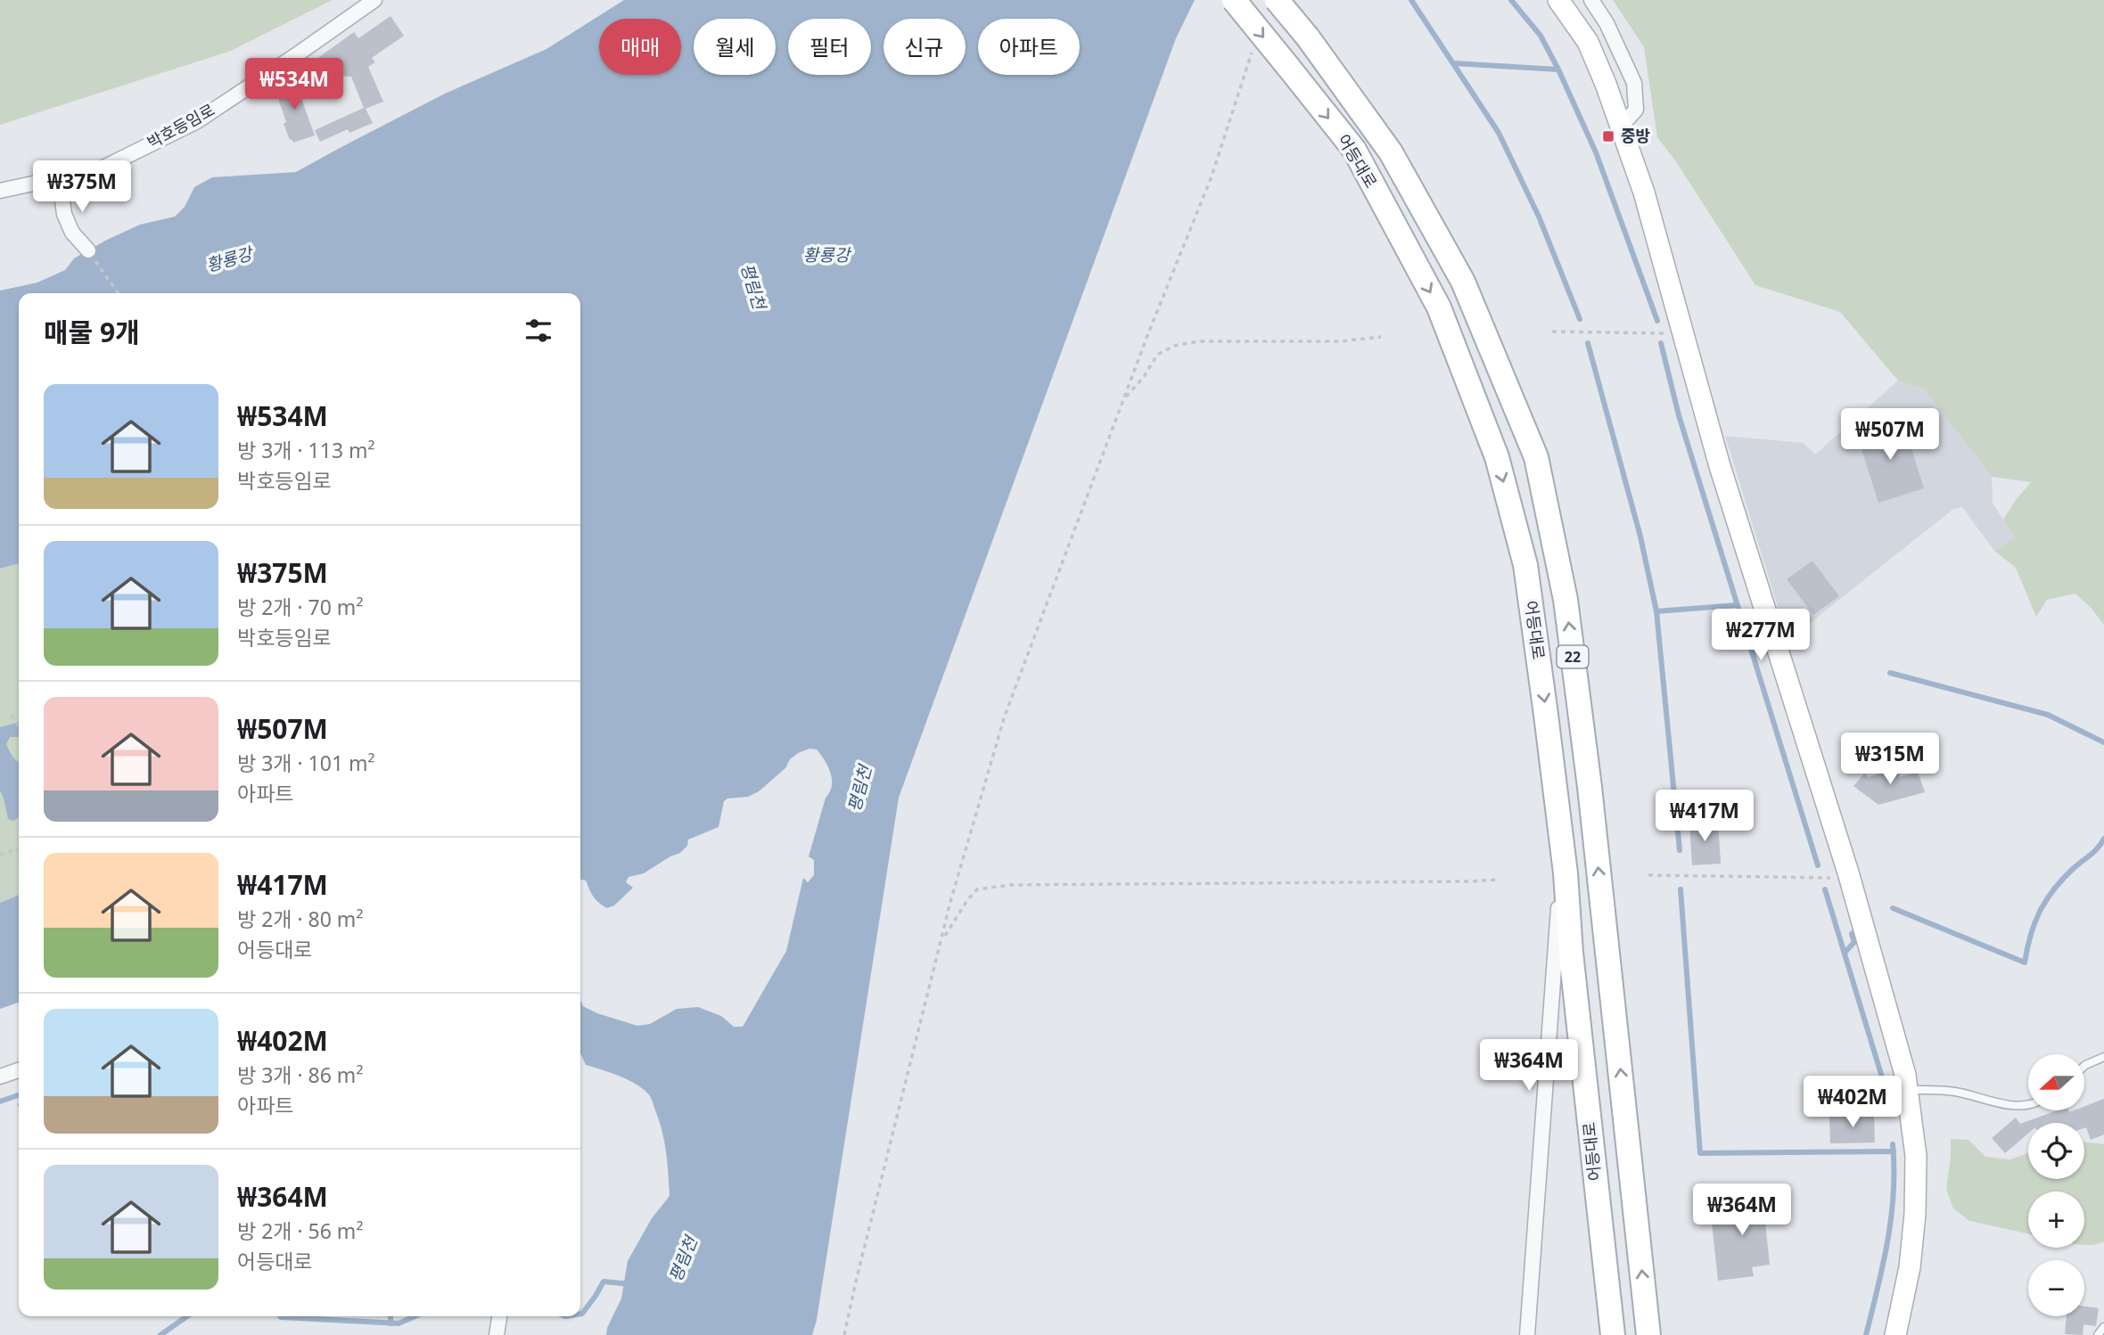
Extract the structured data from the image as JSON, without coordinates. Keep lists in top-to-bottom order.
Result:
{
  "streets": {
    "main road": ["어등대로", "22"],
    "street": ["박호등임로"]
  },
  "water": ["황룡강", "평림천"],
  "places": {
    "transit": ["중방"]
  },
  "north": "left",
  "page": {
    "chip": [
      "매매",
      "월세",
      "필터",
      "신규",
      "아파트"
    ],
    "price": [
      "₩534M",
      "₩375M",
      "₩507M",
      "₩277M",
      "₩315M",
      "₩417M",
      "₩364M",
      "₩402M",
      "₩364M"
    ],
    "heading": "매물 9개",
    "list": [
      {
        "name": "₩534M",
        "note": "방 3개 · 113 m² · 박호등임로"
      },
      {
        "name": "₩375M",
        "note": "방 2개 · 70 m² · 박호등임로"
      },
      {
        "name": "₩507M",
        "note": "방 3개 · 101 m² · 아파트"
      },
      {
        "name": "₩417M",
        "note": "방 2개 · 80 m² · 어등대로"
      },
      {
        "name": "₩402M",
        "note": "방 3개 · 86 m² · 아파트"
      },
      {
        "name": "₩364M",
        "note": "방 2개 · 56 m² · 어등대로"
      }
    ],
    "map_buttons": ["+", "−"]
  }
}
